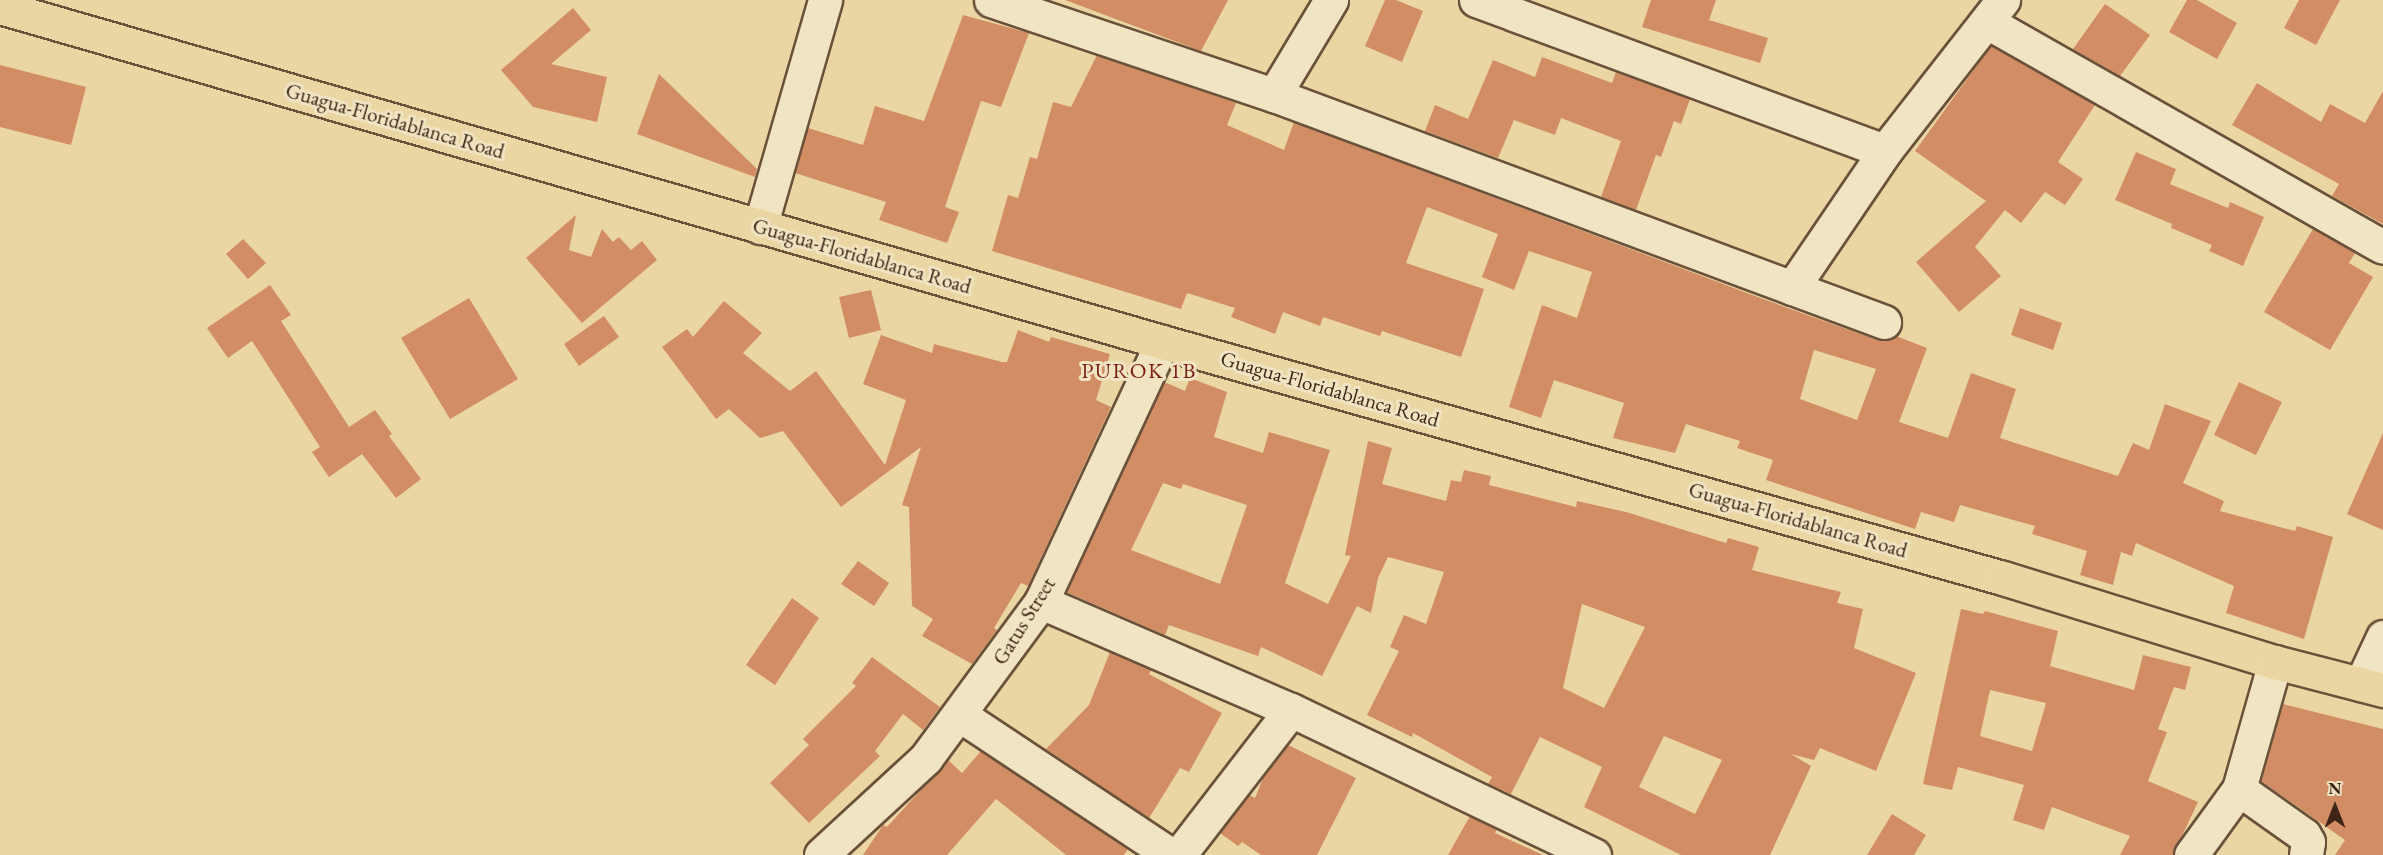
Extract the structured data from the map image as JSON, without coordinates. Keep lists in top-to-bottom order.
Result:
{
  "streets": {
    "main road": ["Guagua-Floridablanca Road"],
    "street": ["Gatus Street"]
  },
  "crossings": [
    ["Guagua-Floridablanca Road", "Gatus Street"]
  ],
  "districts": ["PUROK 1B"],
  "north": "top"
}
